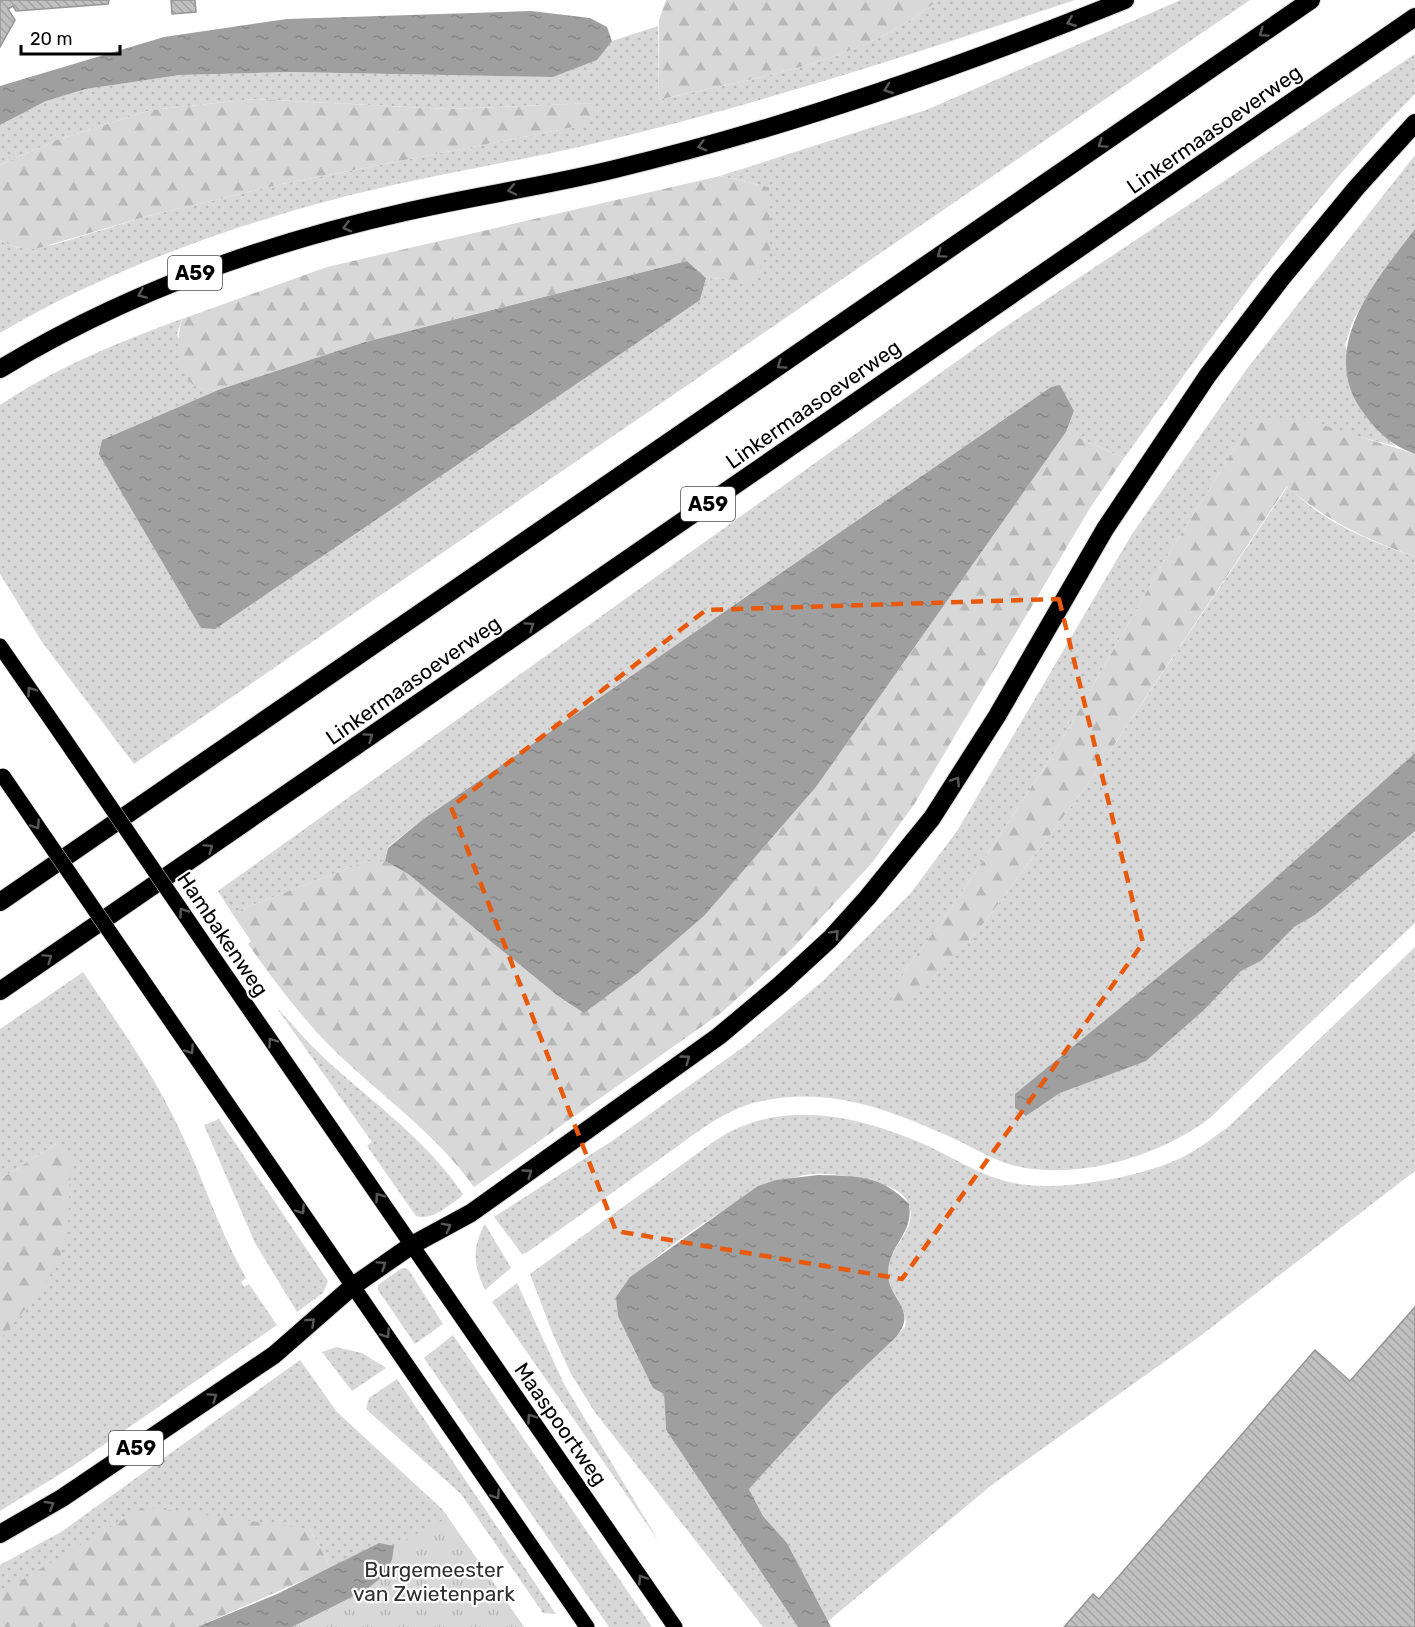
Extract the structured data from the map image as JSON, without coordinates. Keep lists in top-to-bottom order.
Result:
{
  "streets": {
    "highway": ["Linkermaasoeverweg", "A59"],
    "main road": ["Hambakenweg", "Maaspoortweg"]
  },
  "crossings": [
    ["Hambakenweg", "Maaspoortweg"]
  ],
  "parks": ["Burgemeester van Zwietenpark"],
  "scale_bar": "20 m"
}
